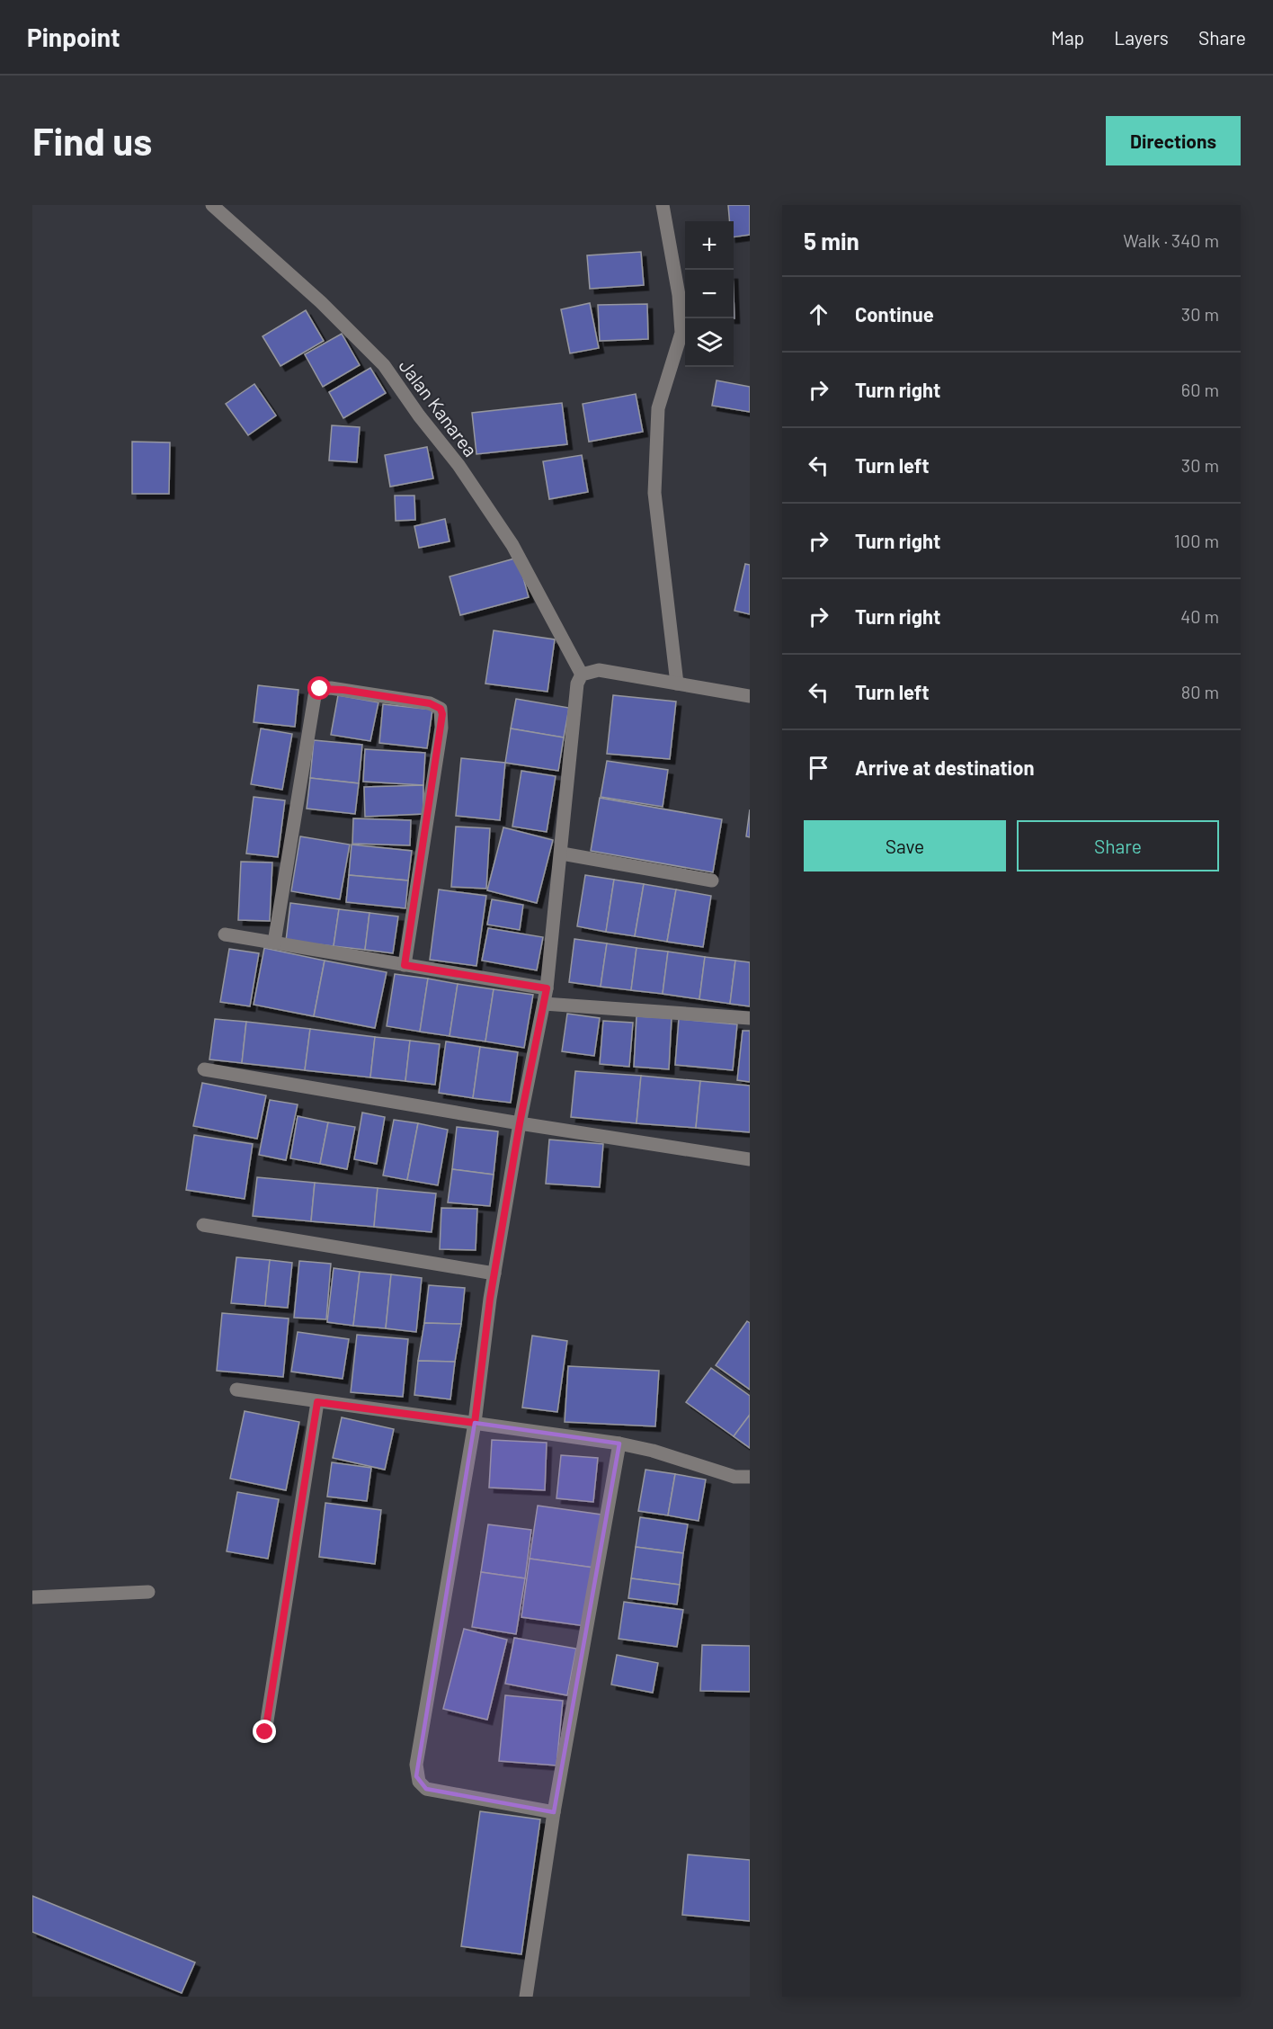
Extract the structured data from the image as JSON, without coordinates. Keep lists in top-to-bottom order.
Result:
{
  "streets": {
    "street": ["Jalan Kanarea"]
  },
  "page": {
    "header": "Pinpoint",
    "nav": ["Map", "Layers", "Share"],
    "buttons": [
      "Directions",
      ["Save", "Share"]
    ],
    "title": "Find us",
    "heading": ["5 min", "Walk · 340 m"],
    "map_buttons": ["+", "−"],
    "list": [
      ["Continue", "30 m"],
      ["Turn right", "60 m"],
      ["Turn left", "30 m"],
      ["Turn right", "100 m"],
      ["Turn right", "40 m"],
      ["Turn left", "80 m"],
      "Arrive at destination"
    ]
  }
}
